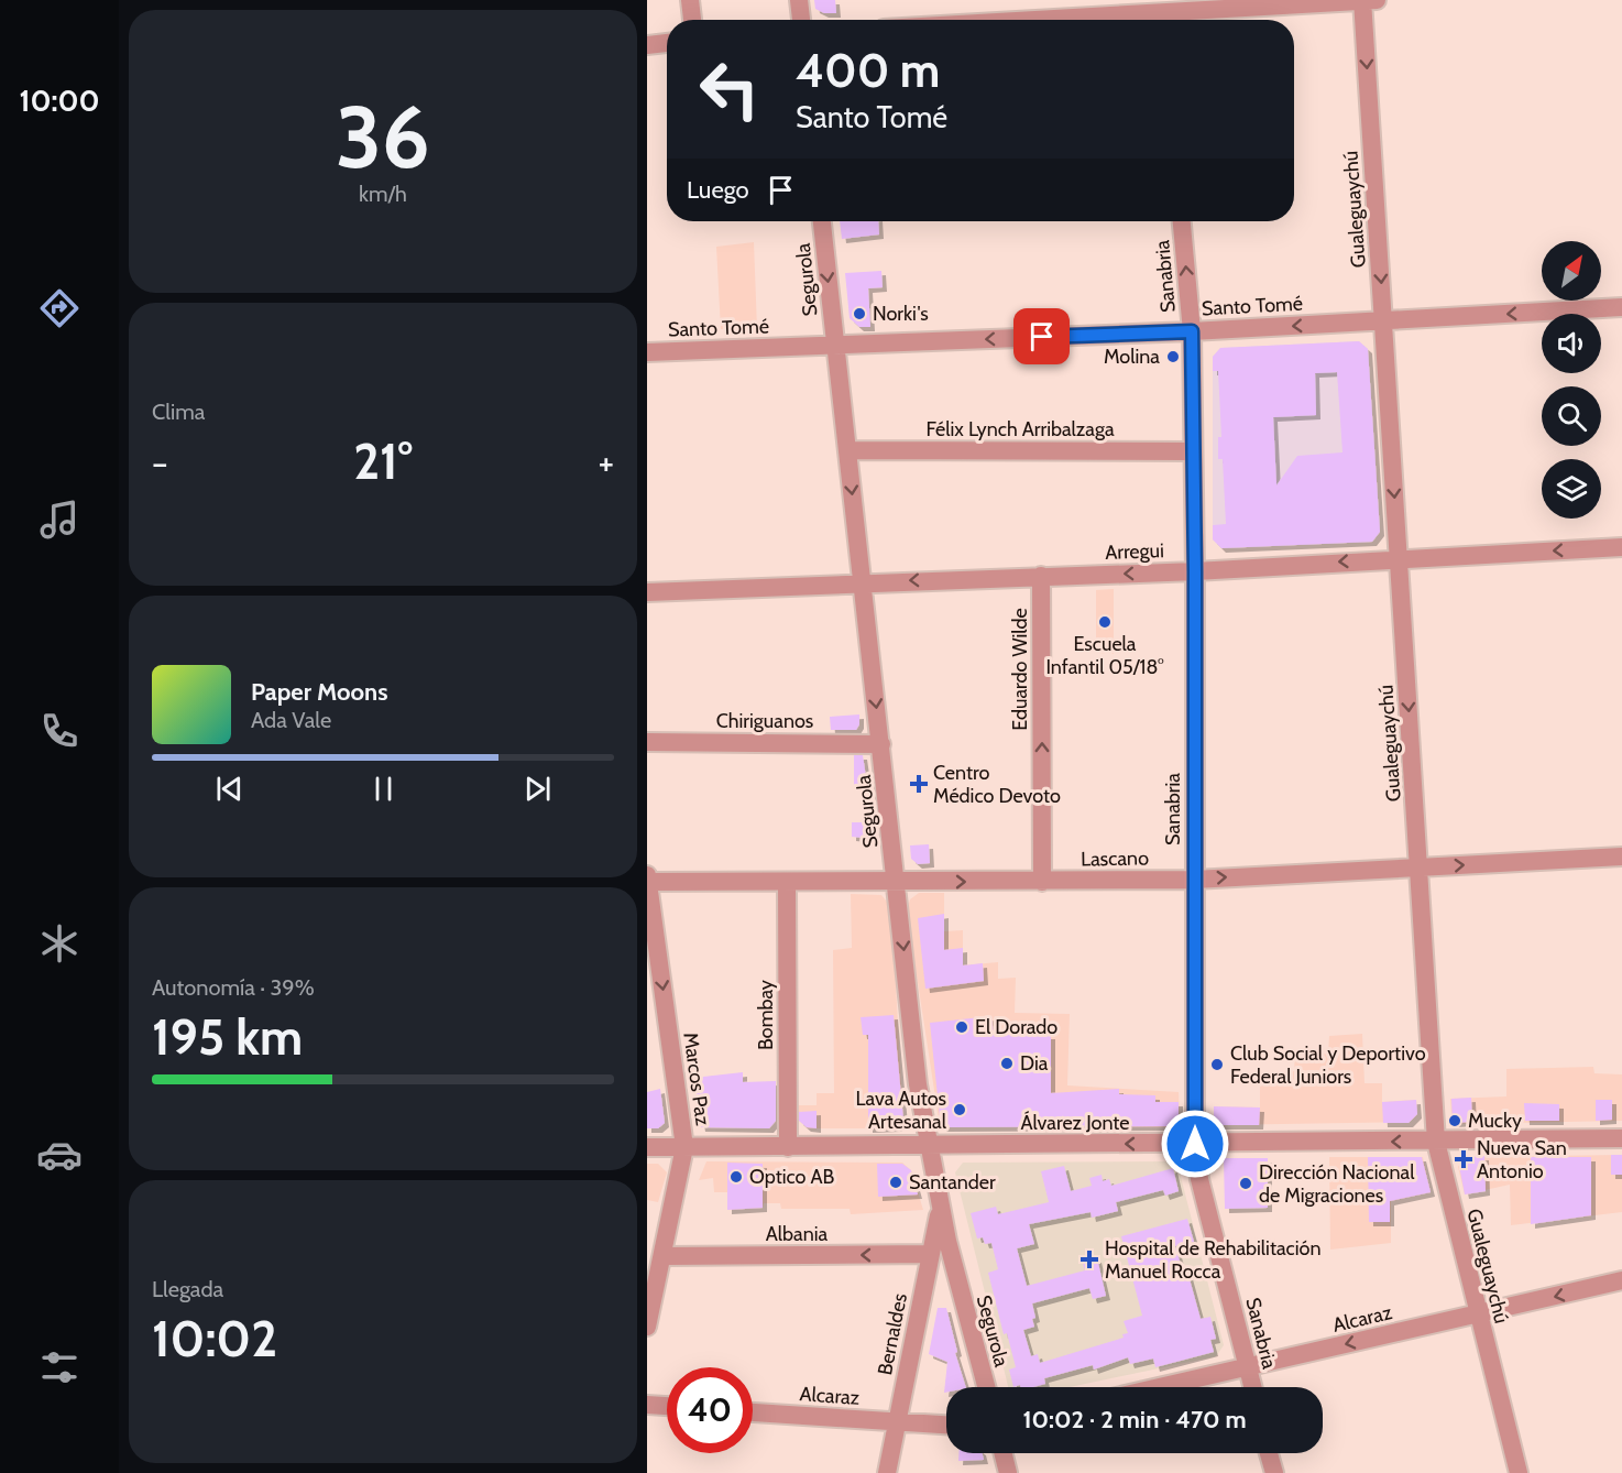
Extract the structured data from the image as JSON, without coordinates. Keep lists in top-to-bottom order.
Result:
{
  "streets": {
    "street": [
      "Gualeguaychú",
      "Sanabria",
      "Segurola",
      "Santo Tomé",
      "Félix Lynch Arribalzaga",
      "Arregui",
      "Eduardo Wilde",
      "Chiriguanos",
      "Lascano",
      "Bombay",
      "Marcos Paz",
      "Álvarez Jonte",
      "Albania",
      "Alcaraz",
      "Bernaldes"
    ]
  },
  "crossings": [
    ["Gualeguaychú", "Santo Tomé"],
    ["Gualeguaychú", "Arregui"],
    ["Gualeguaychú", "Lascano"],
    ["Gualeguaychú", "Álvarez Jonte"],
    ["Gualeguaychú", "Alcaraz"],
    ["Sanabria", "Santo Tomé"],
    ["Sanabria", "Félix Lynch Arribalzaga"],
    ["Sanabria", "Arregui"],
    ["Sanabria", "Lascano"],
    ["Sanabria", "Álvarez Jonte"],
    ["Sanabria", "Alcaraz"],
    ["Segurola", "Santo Tomé"],
    ["Segurola", "Félix Lynch Arribalzaga"],
    ["Segurola", "Arregui"],
    ["Segurola", "Chiriguanos"],
    ["Segurola", "Lascano"],
    ["Segurola", "Álvarez Jonte"],
    ["Segurola", "Bernaldes"],
    ["Arregui", "Eduardo Wilde"],
    ["Eduardo Wilde", "Lascano"],
    ["Lascano", "Bombay"],
    ["Lascano", "Marcos Paz"],
    ["Bombay", "Álvarez Jonte"],
    ["Marcos Paz", "Álvarez Jonte"],
    ["Marcos Paz", "Albania"],
    ["Albania", "Bernaldes"],
    ["Alcaraz", "Bernaldes"]
  ],
  "one_way": [
    "Gualeguaychú",
    "Segurola",
    "Santo Tomé",
    "Arregui",
    "Eduardo Wilde",
    "Lascano",
    "Marcos Paz",
    "Álvarez Jonte",
    "Albania",
    "Alcaraz"
  ],
  "places": {
    "other": [
      "Norki's",
      "Molina",
      "Escuela Infantil 05/18°",
      "El Dorado",
      "Dia",
      "Club Social y Deportivo Federal Juniors",
      "Lava Autos Artesanal",
      "Mucky",
      "Optico AB",
      "Santander",
      "Dirección Nacional de Migraciones"
    ],
    "health": ["Centro Médico Devoto", "Nueva San Antonio", "Hospital de Rehabilitación Manuel Rocca"]
  },
  "north": "top right",
  "page": {
    "tabs": "10:00",
    "tile": [
      ["36", "km/h"],
      "Clima",
      ["Autonomía · 39%", "195 km"],
      ["Llegada", "10:02"]
    ],
    "turn": ["400 m", "Santo Tomé"],
    "then": "Luego",
    "heat": ["−", "21°", "+"],
    "song": ["Paper Moons", "Ada Vale"],
    "limit": "40",
    "trip": "10:02 · 2 min · 470 m"
  }
}
